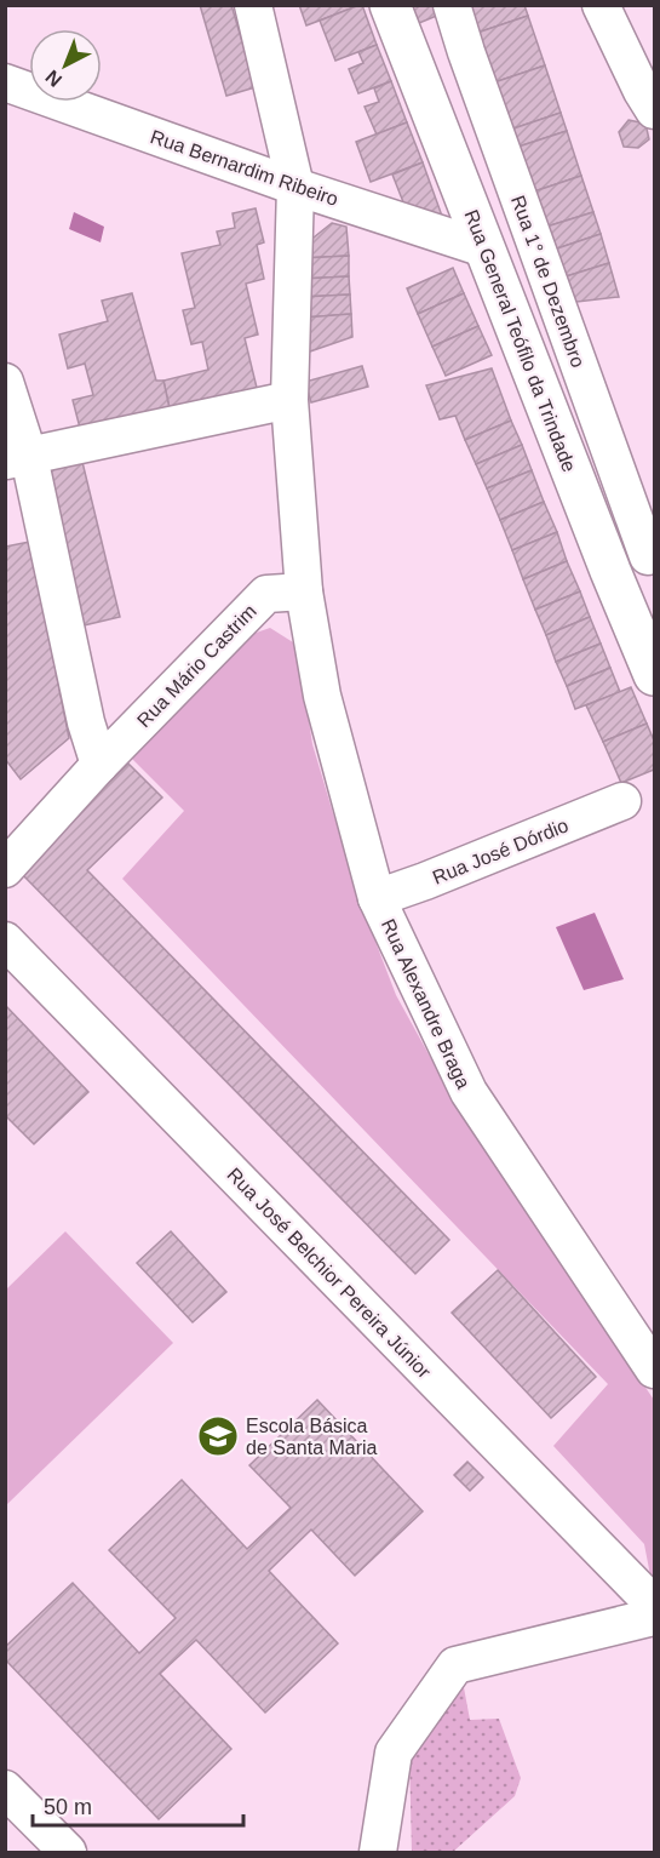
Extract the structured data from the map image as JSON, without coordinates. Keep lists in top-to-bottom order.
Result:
{
  "streets": {
    "main road": ["Rua General Teófilo da Trindade"],
    "street": [
      "Rua Bernardim Ribeiro",
      "Rua 1° de Dezembro",
      "Rua Mário Castrim",
      "Rua José Dórdio",
      "Rua Alexandre Braga",
      "Rua José Belchior Pereira Júnior"
    ]
  },
  "crossings": [
    ["Rua Bernardim Ribeiro", "Rua General Teófilo da Trindade"],
    ["Rua Bernardim Ribeiro", "Rua Alexandre Braga"],
    ["Rua Mário Castrim", "Rua Alexandre Braga"],
    ["Rua José Dórdio", "Rua Alexandre Braga"]
  ],
  "places": {
    "school or university": ["Escola Básica de Santa Maria"]
  },
  "scale_bar": "50 m",
  "north": "bottom left"
}
